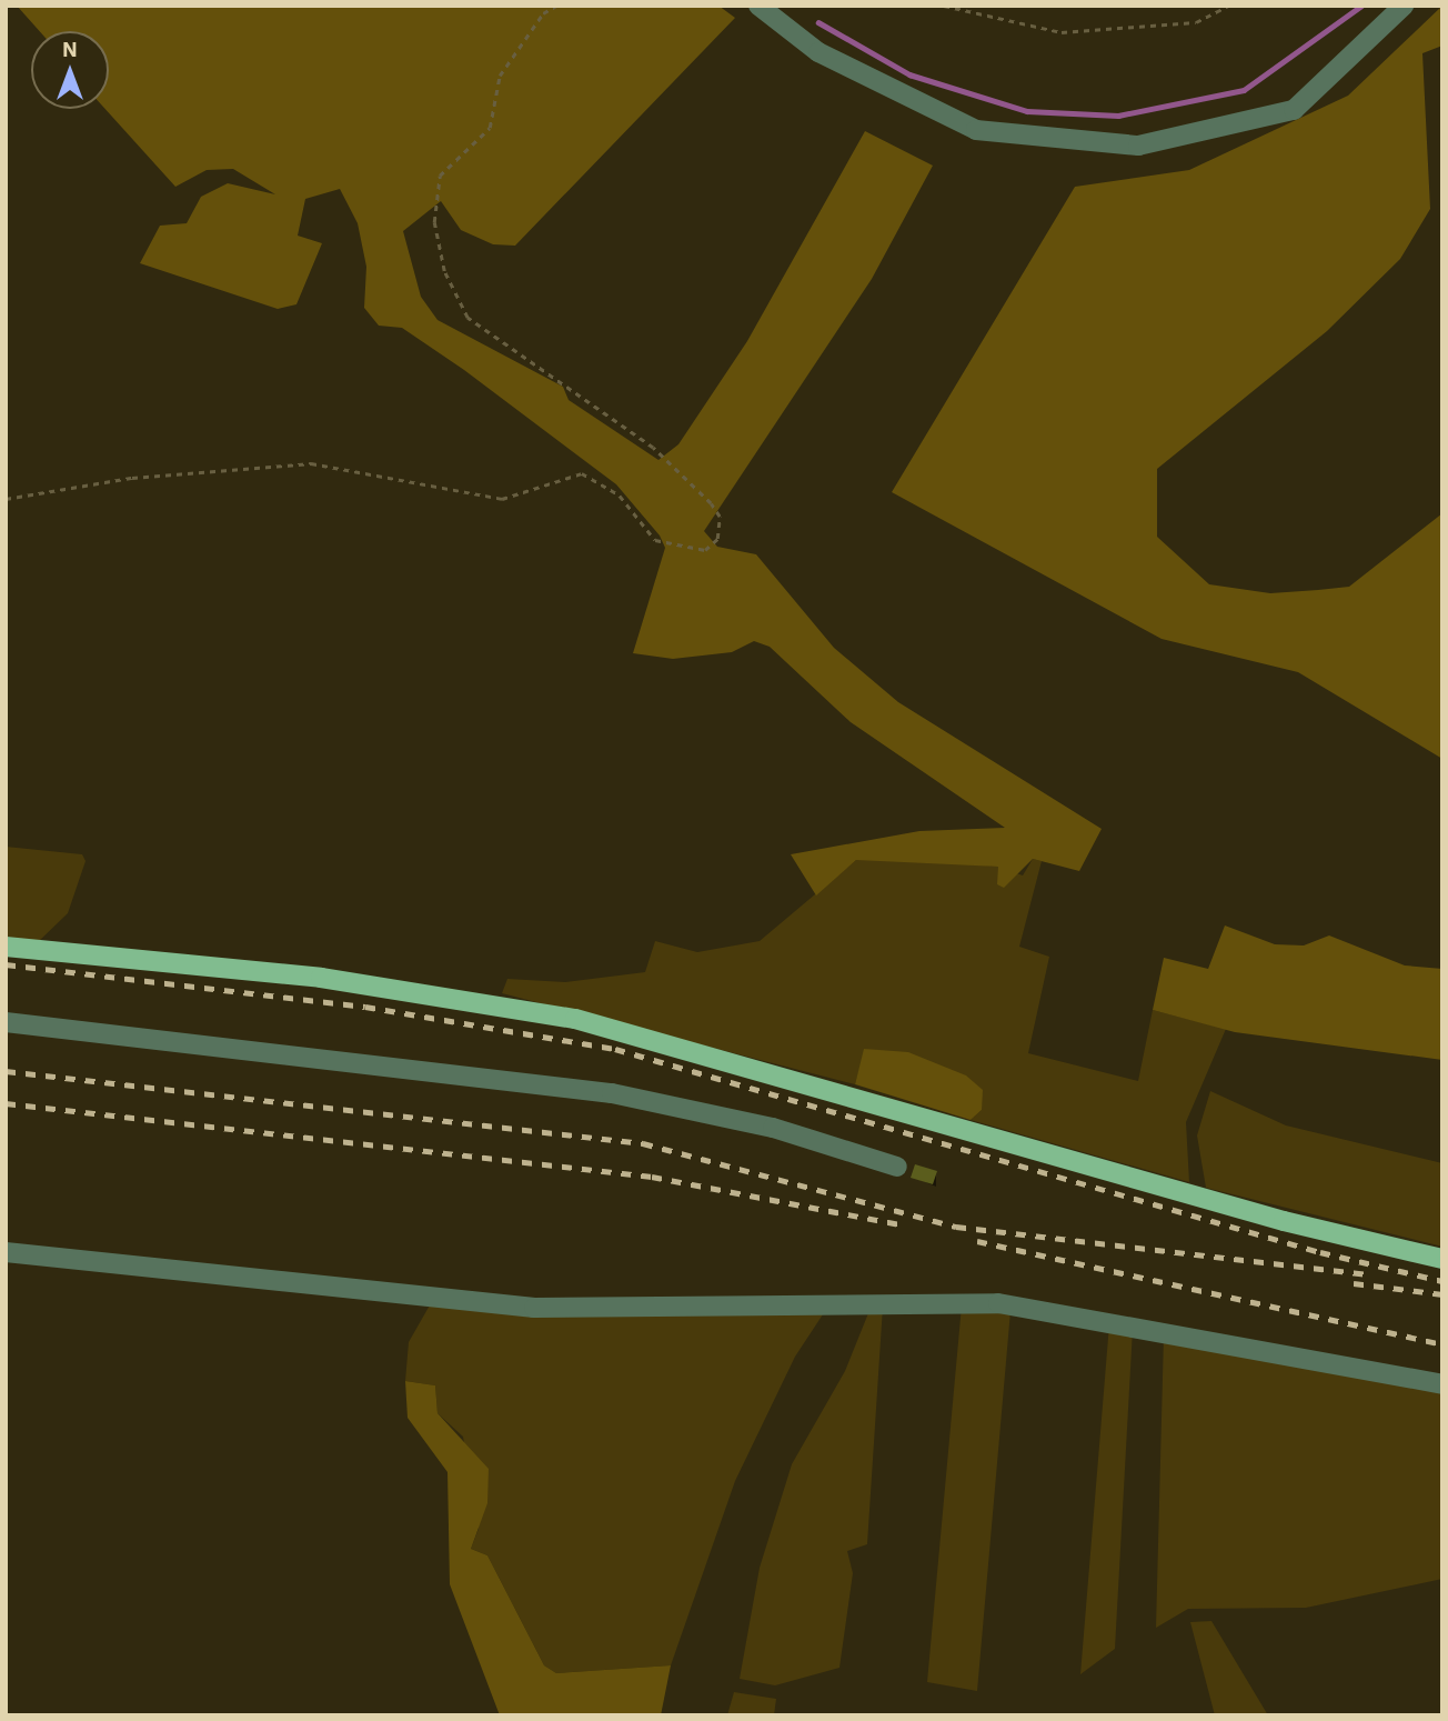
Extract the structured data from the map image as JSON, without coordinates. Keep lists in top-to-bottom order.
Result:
{
  "north": "top"
}
